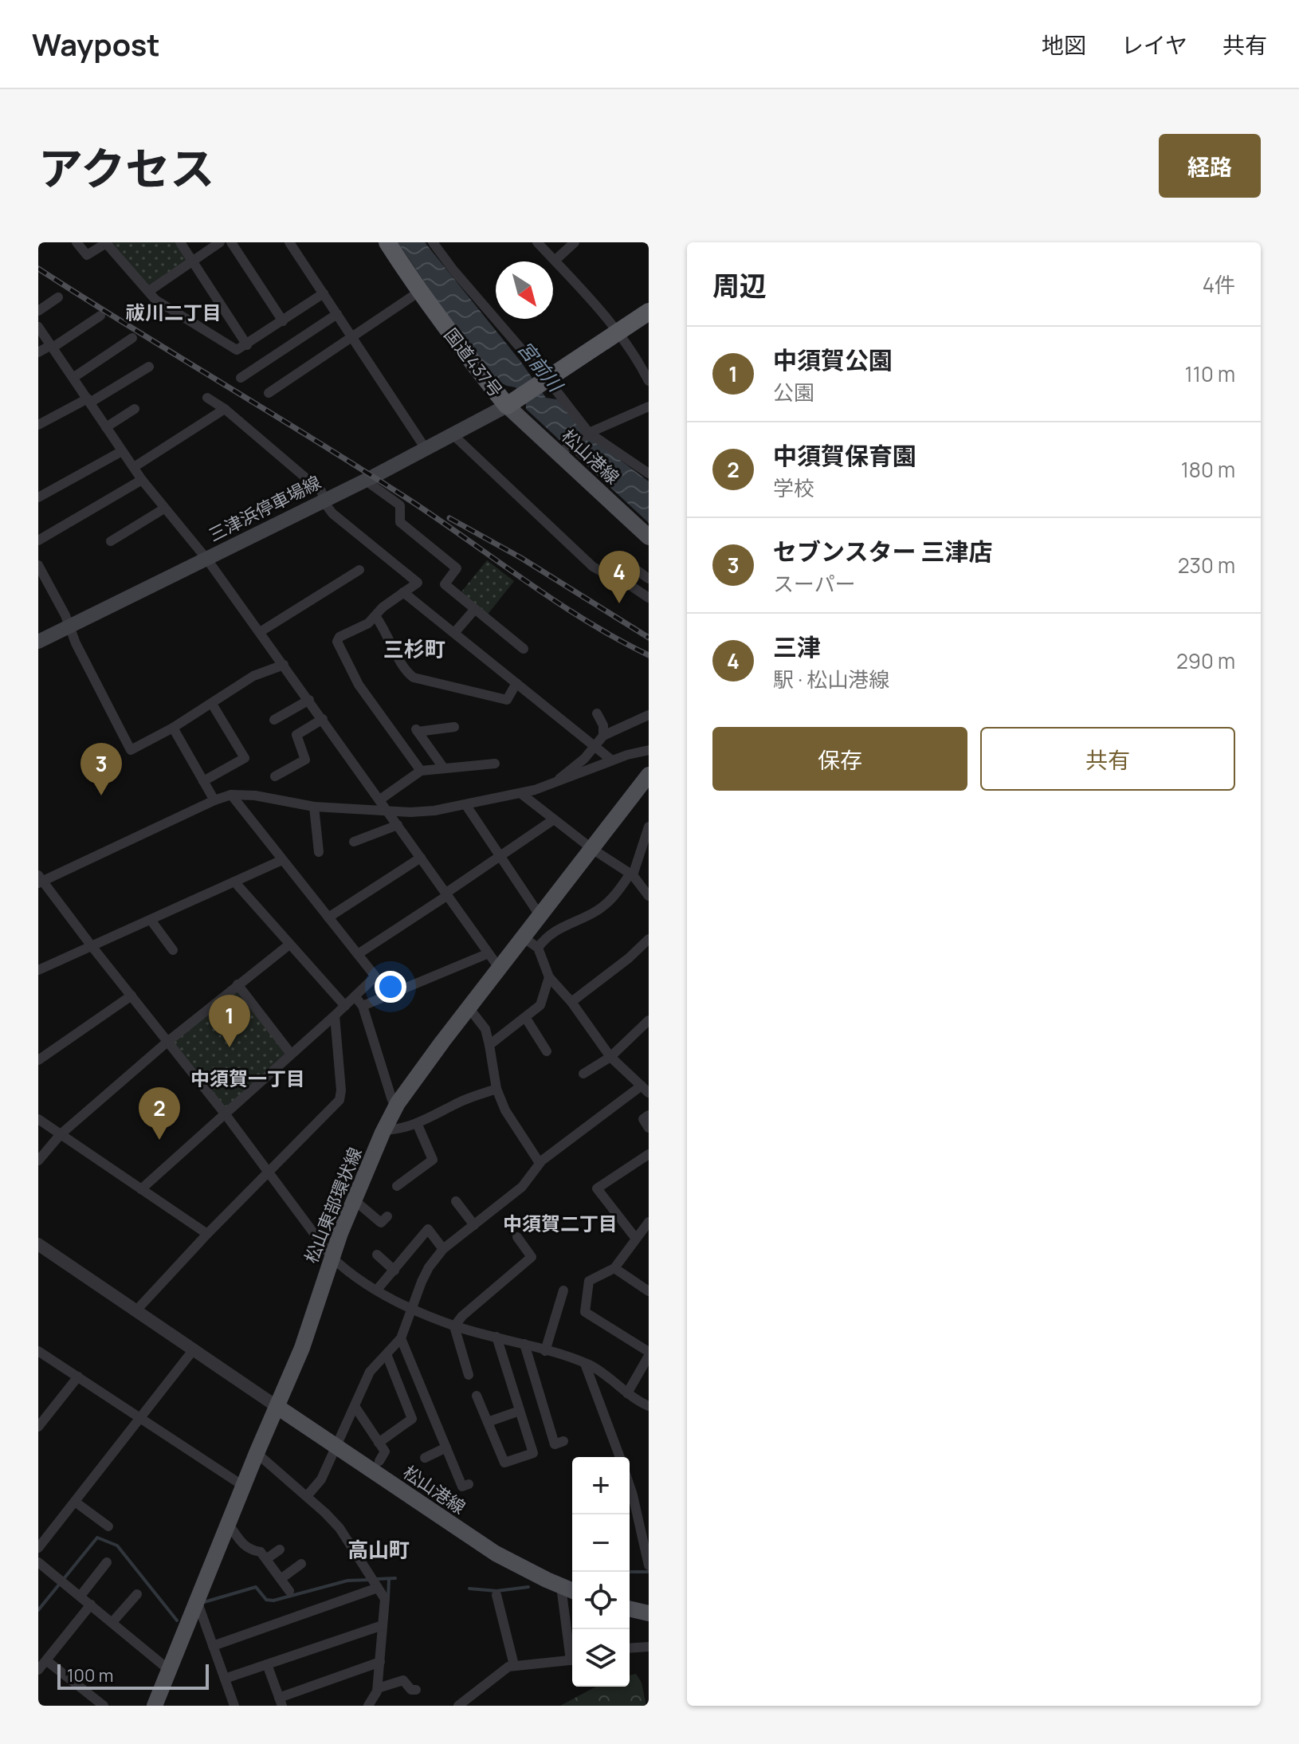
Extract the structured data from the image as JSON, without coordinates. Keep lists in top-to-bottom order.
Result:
{
  "streets": {
    "highway": ["国道437号"],
    "main road": ["松山港線", "三津浜停車場線", "松山東部環状線"]
  },
  "crossings": [
    ["国道437号", "松山港線"],
    ["国道437号", "三津浜停車場線"],
    ["松山港線", "三津浜停車場線"],
    ["松山港線", "松山東部環状線"]
  ],
  "districts": [
    "祓川二丁目",
    "三杉町",
    "中須賀一丁目",
    "中須賀二丁目",
    "高山町"
  ],
  "water": ["宮前川"],
  "scale_bar": "100 m",
  "north": "bottom right",
  "page": {
    "header": "Waypost",
    "nav": ["地図", "レイヤ", "共有"],
    "title": "アクセス",
    "buttons": [
      "経路",
      ["保存", "共有"]
    ],
    "heading": ["周辺", "4件"],
    "list": [
      {
        "mark": "1",
        "name": "中須賀公園",
        "note": "公園",
        "value": "110 m"
      },
      {
        "mark": "2",
        "name": "中須賀保育園",
        "note": "学校",
        "value": "180 m"
      },
      {
        "mark": "3",
        "name": "セブンスター 三津店",
        "note": "スーパー",
        "value": "230 m"
      },
      {
        "mark": "4",
        "name": "三津",
        "note": "駅 · 松山港線",
        "value": "290 m"
      }
    ],
    "pins": [
      "4",
      "3",
      "1",
      "2"
    ],
    "map_buttons": ["+", "−"],
    "scale": "100 m"
  }
}
